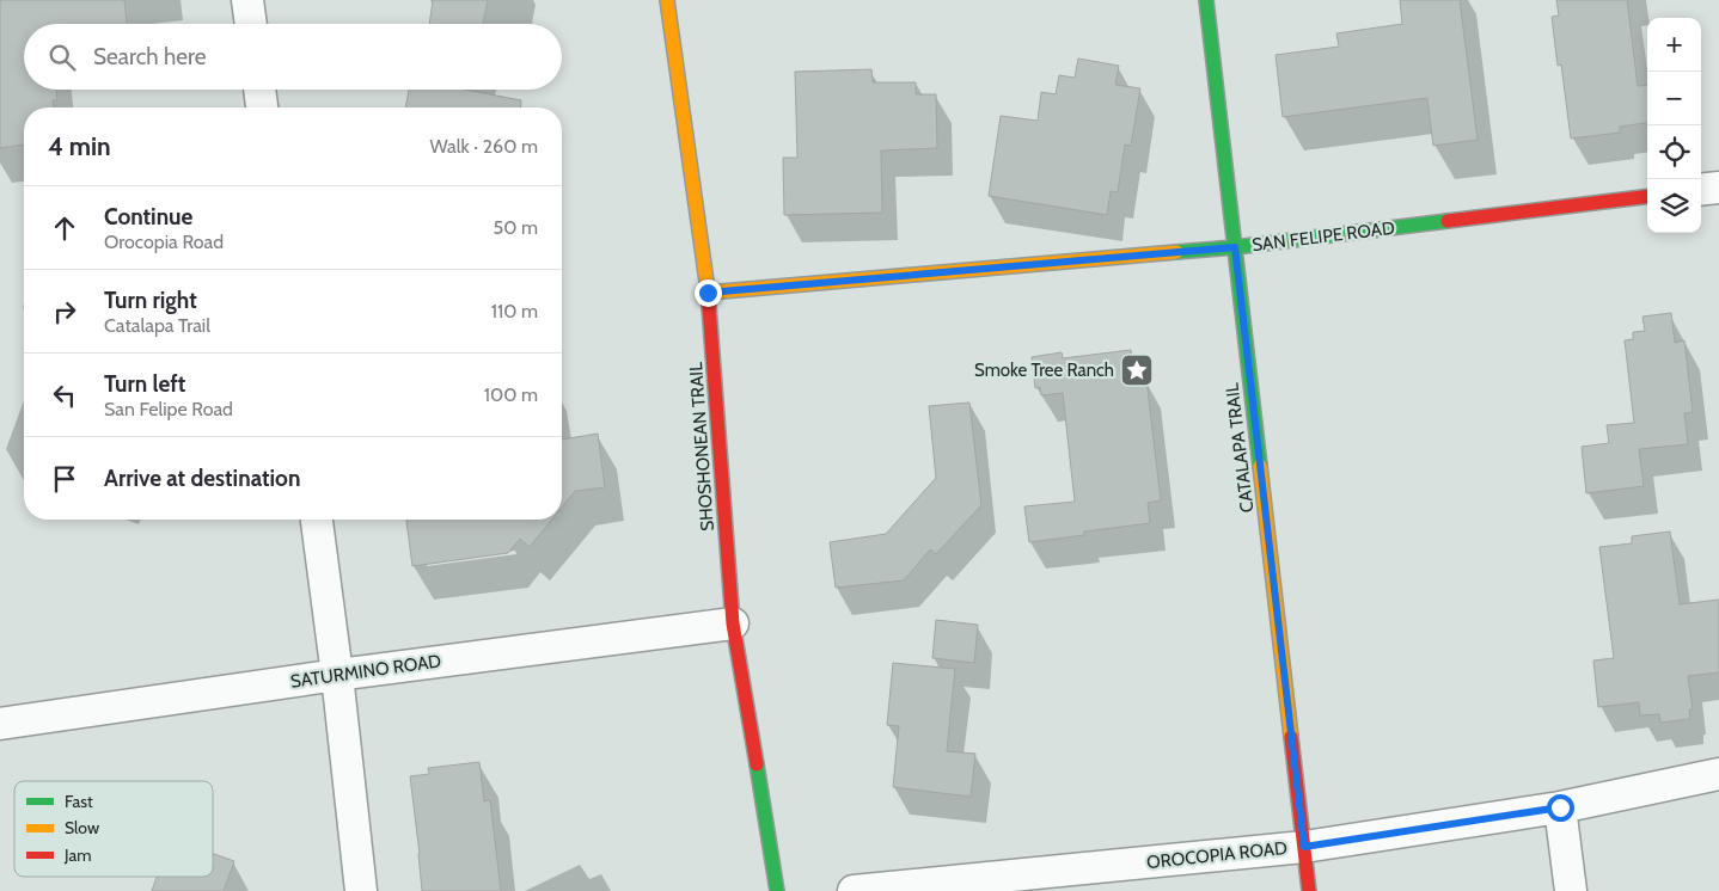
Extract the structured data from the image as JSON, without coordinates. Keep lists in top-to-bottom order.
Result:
{
  "streets": {
    "street": [
      "SAN FELIPE ROAD",
      "SHOSHONEAN TRAIL",
      "CATALAPA TRAIL",
      "SATURMINO ROAD",
      "OROCOPIA ROAD"
    ]
  },
  "crossings": [
    ["SAN FELIPE ROAD", "SHOSHONEAN TRAIL"],
    ["SAN FELIPE ROAD", "CATALAPA TRAIL"],
    ["SHOSHONEAN TRAIL", "SATURMINO ROAD"],
    ["CATALAPA TRAIL", "OROCOPIA ROAD"]
  ],
  "places": {
    "place": ["Smoke Tree Ranch"]
  },
  "legend": ["Fast", "Slow", "Jam"],
  "page": {
    "map_buttons": ["+", "−"],
    "search": "Search here",
    "heading": ["4 min", "Walk · 260 m"],
    "list": [
      ["Continue", "Orocopia Road", "50 m"],
      ["Turn right", "Catalapa Trail", "110 m"],
      ["Turn left", "San Felipe Road", "100 m"],
      "Arrive at destination"
    ]
  }
}
